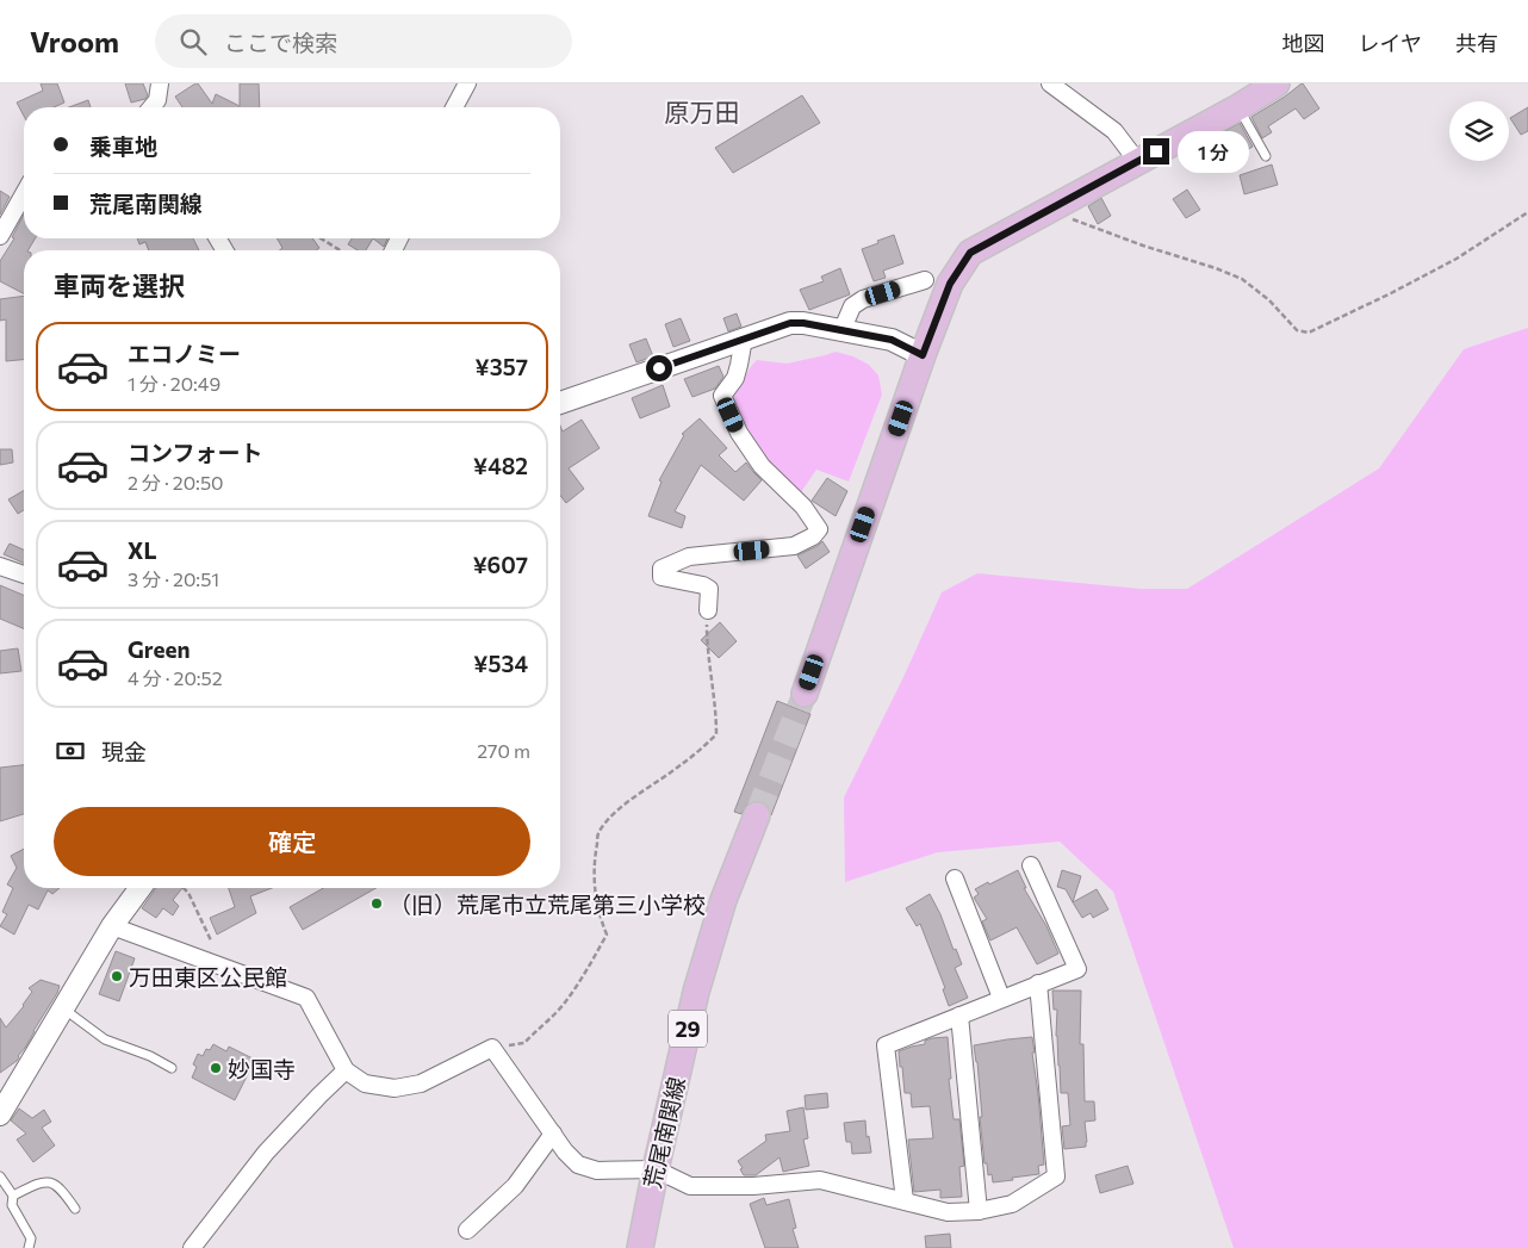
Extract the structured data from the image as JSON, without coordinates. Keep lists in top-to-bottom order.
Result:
{
  "streets": {
    "main road": ["29", "荒尾南関線"]
  },
  "districts": ["原万田"],
  "places": ["（旧）荒尾市立荒尾第三小学校", "万田東区公民館", "妙国寺"],
  "page": {
    "header": "Vroom",
    "search": "ここで検索",
    "nav": ["地図", "レイヤ", "共有"],
    "banner": ["乗車地", "荒尾南関線"],
    "bubble": "1 分",
    "heading": "車両を選択",
    "list": [
      {
        "name": "エコノミー",
        "note": "1 分 · 20:49",
        "value": "¥357"
      },
      {
        "name": "コンフォート",
        "note": "2 分 · 20:50",
        "value": "¥482"
      },
      {
        "name": "XL",
        "note": "3 分 · 20:51",
        "value": "¥607"
      },
      {
        "name": "Green",
        "note": "4 分 · 20:52",
        "value": "¥534"
      }
    ],
    "pay": ["現金", "270 m"],
    "buttons": "確定"
  }
}
